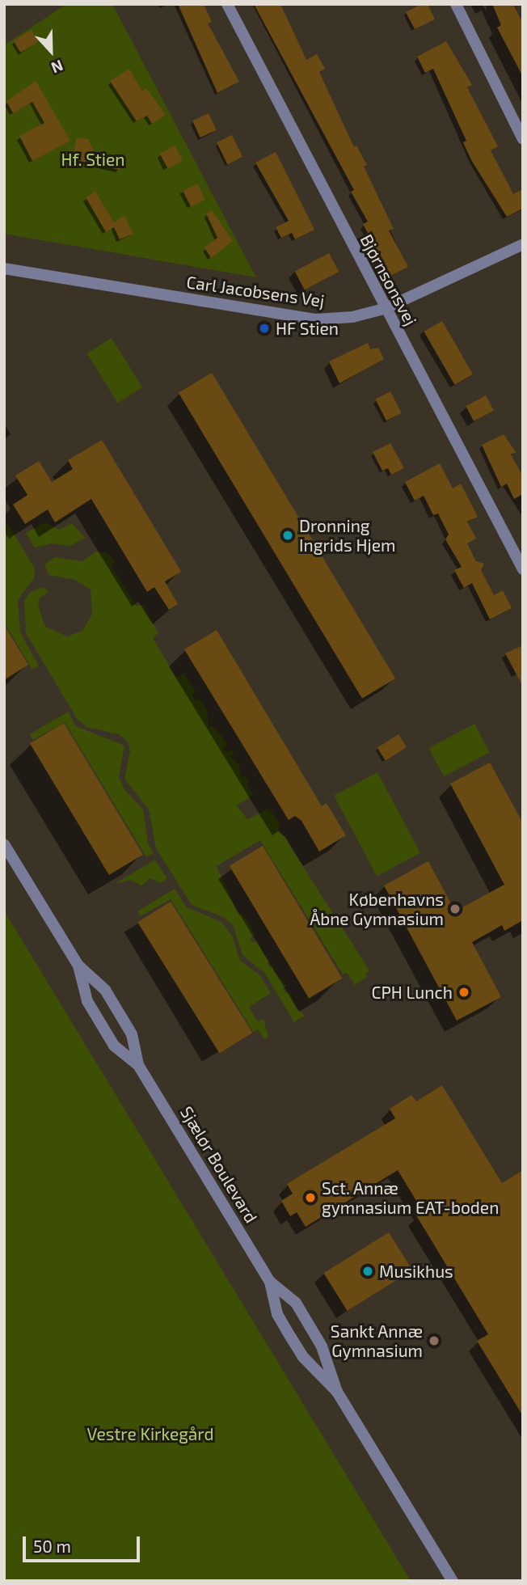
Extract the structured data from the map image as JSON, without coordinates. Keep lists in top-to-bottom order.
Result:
{
  "streets": {
    "street": ["Bjørnsonsvej", "Carl Jacobsens Vej", "Sjælør Boulevard"]
  },
  "crossings": [
    ["Bjørnsonsvej", "Carl Jacobsens Vej"]
  ],
  "parks": ["Hf. Stien", "Vestre Kirkegård"],
  "places": [
    "HF Stien",
    "Dronning Ingrids Hjem",
    "Københavns Åbne Gymnasium",
    "CPH Lunch",
    "Sct. Annæ gymnasium EAT-boden",
    "Musikhus",
    "Sankt Annæ Gymnasium"
  ],
  "scale_bar": "50 m",
  "north": "bottom"
}
